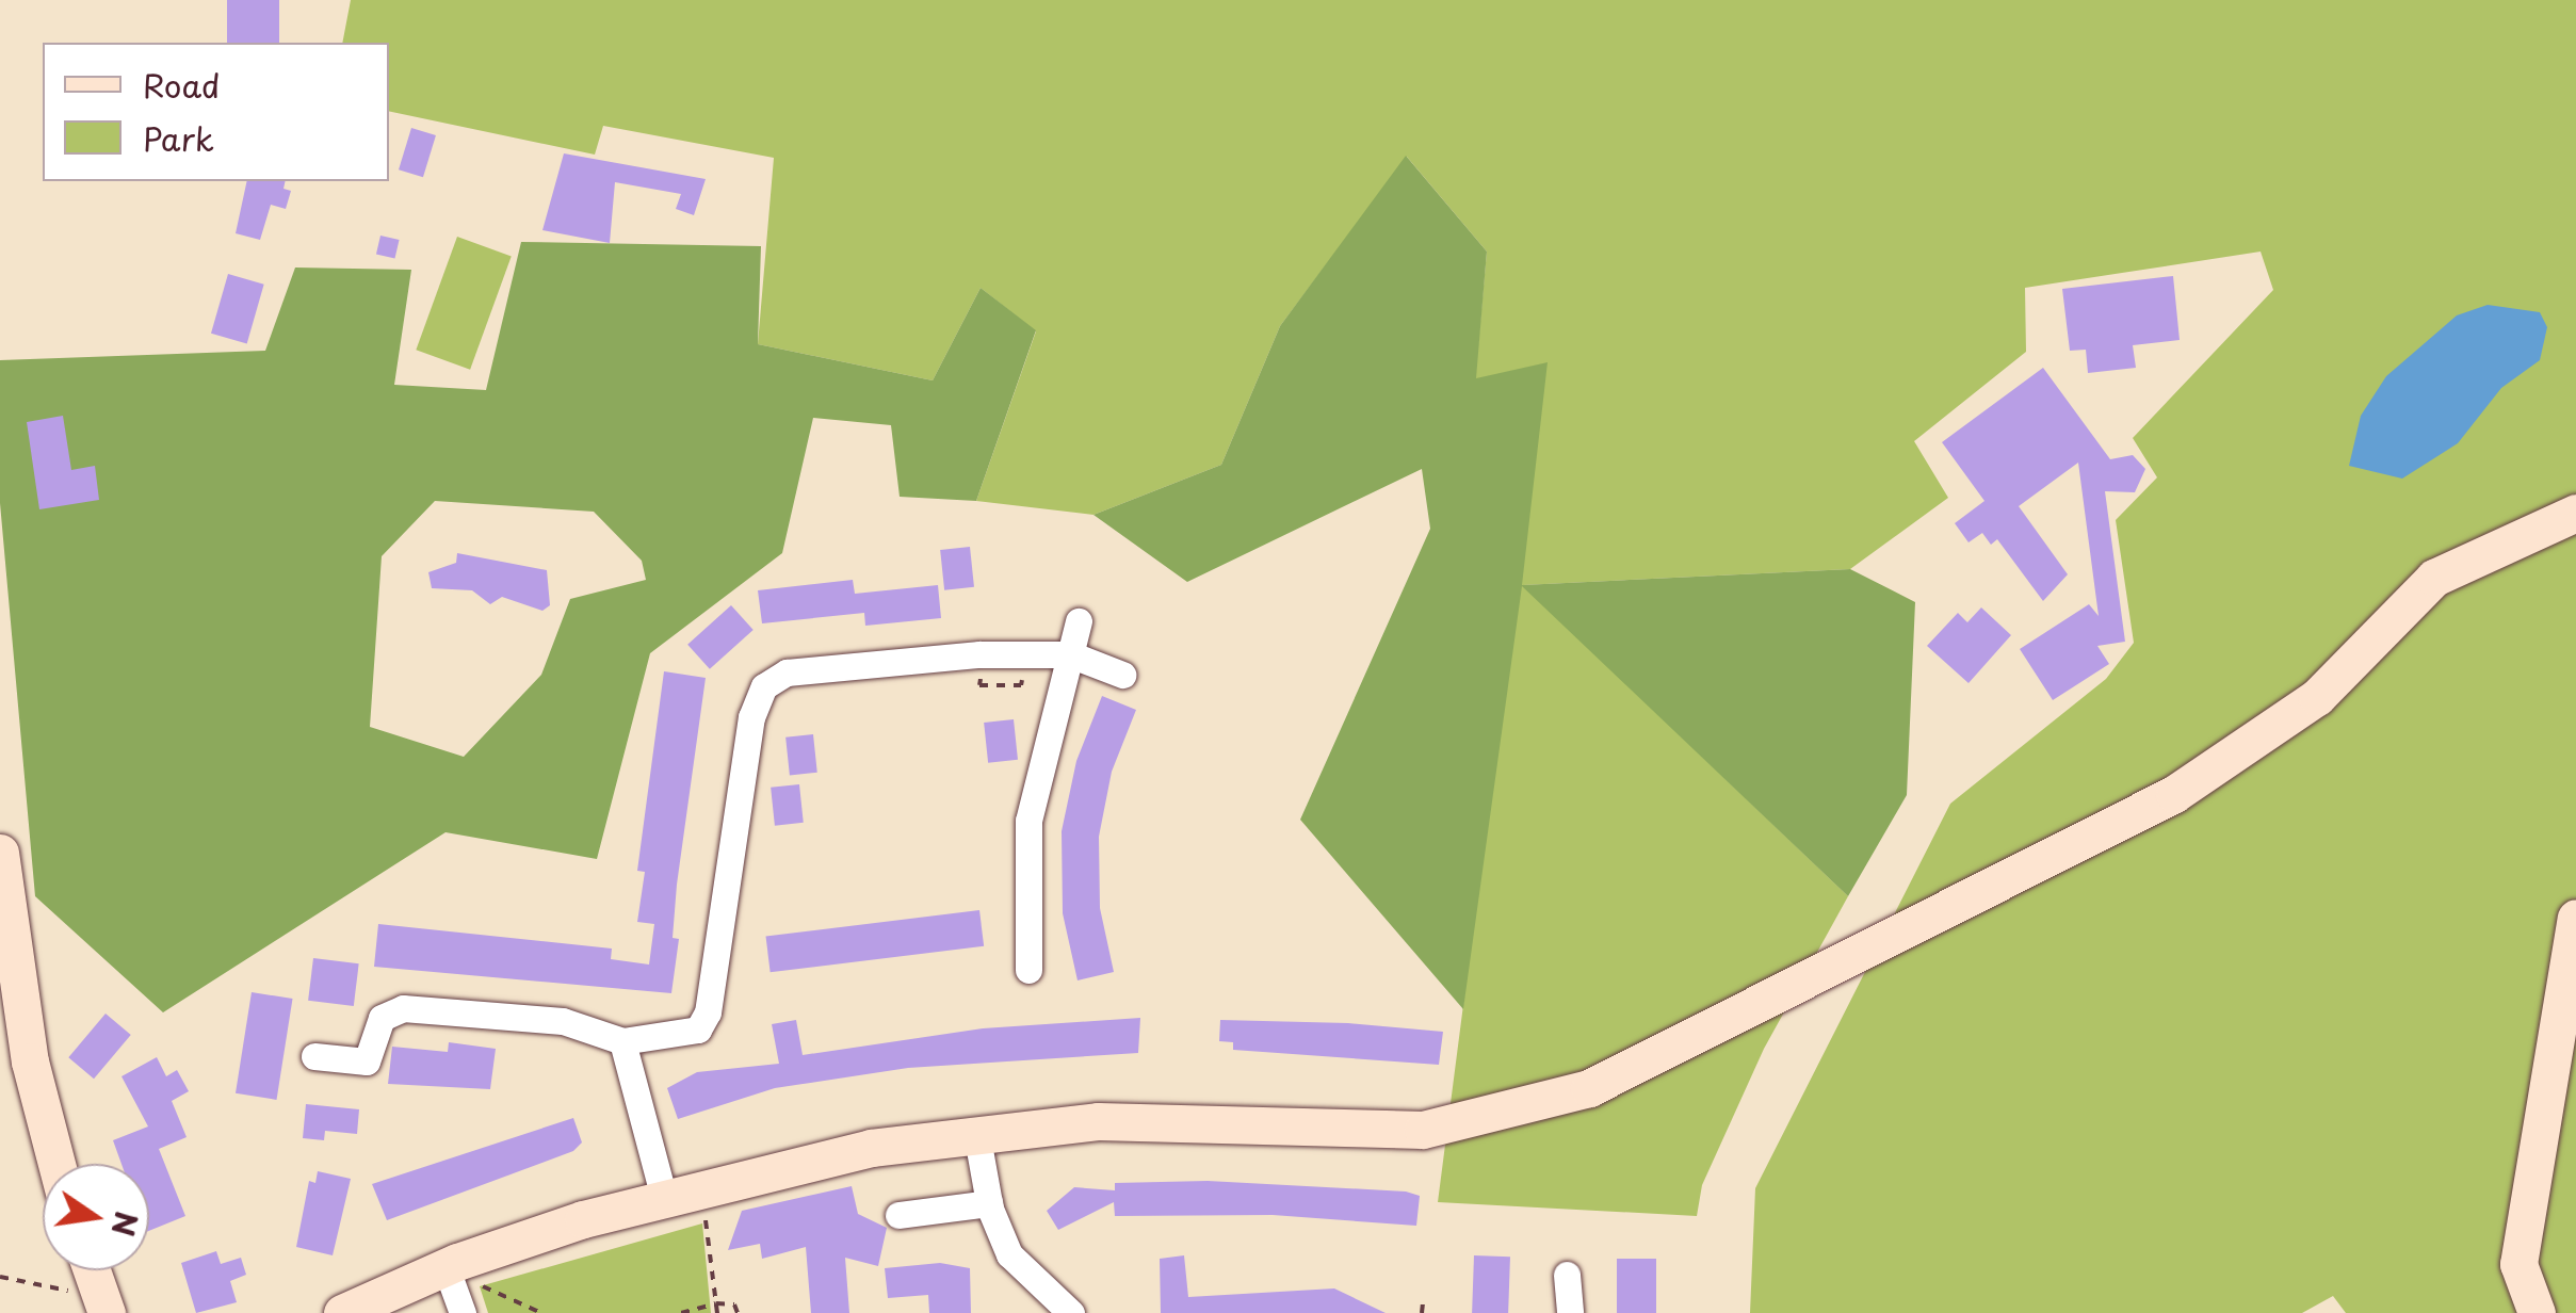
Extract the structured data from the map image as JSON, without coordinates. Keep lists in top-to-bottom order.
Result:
{
  "legend": ["Road", "Park"],
  "north": "right"
}
